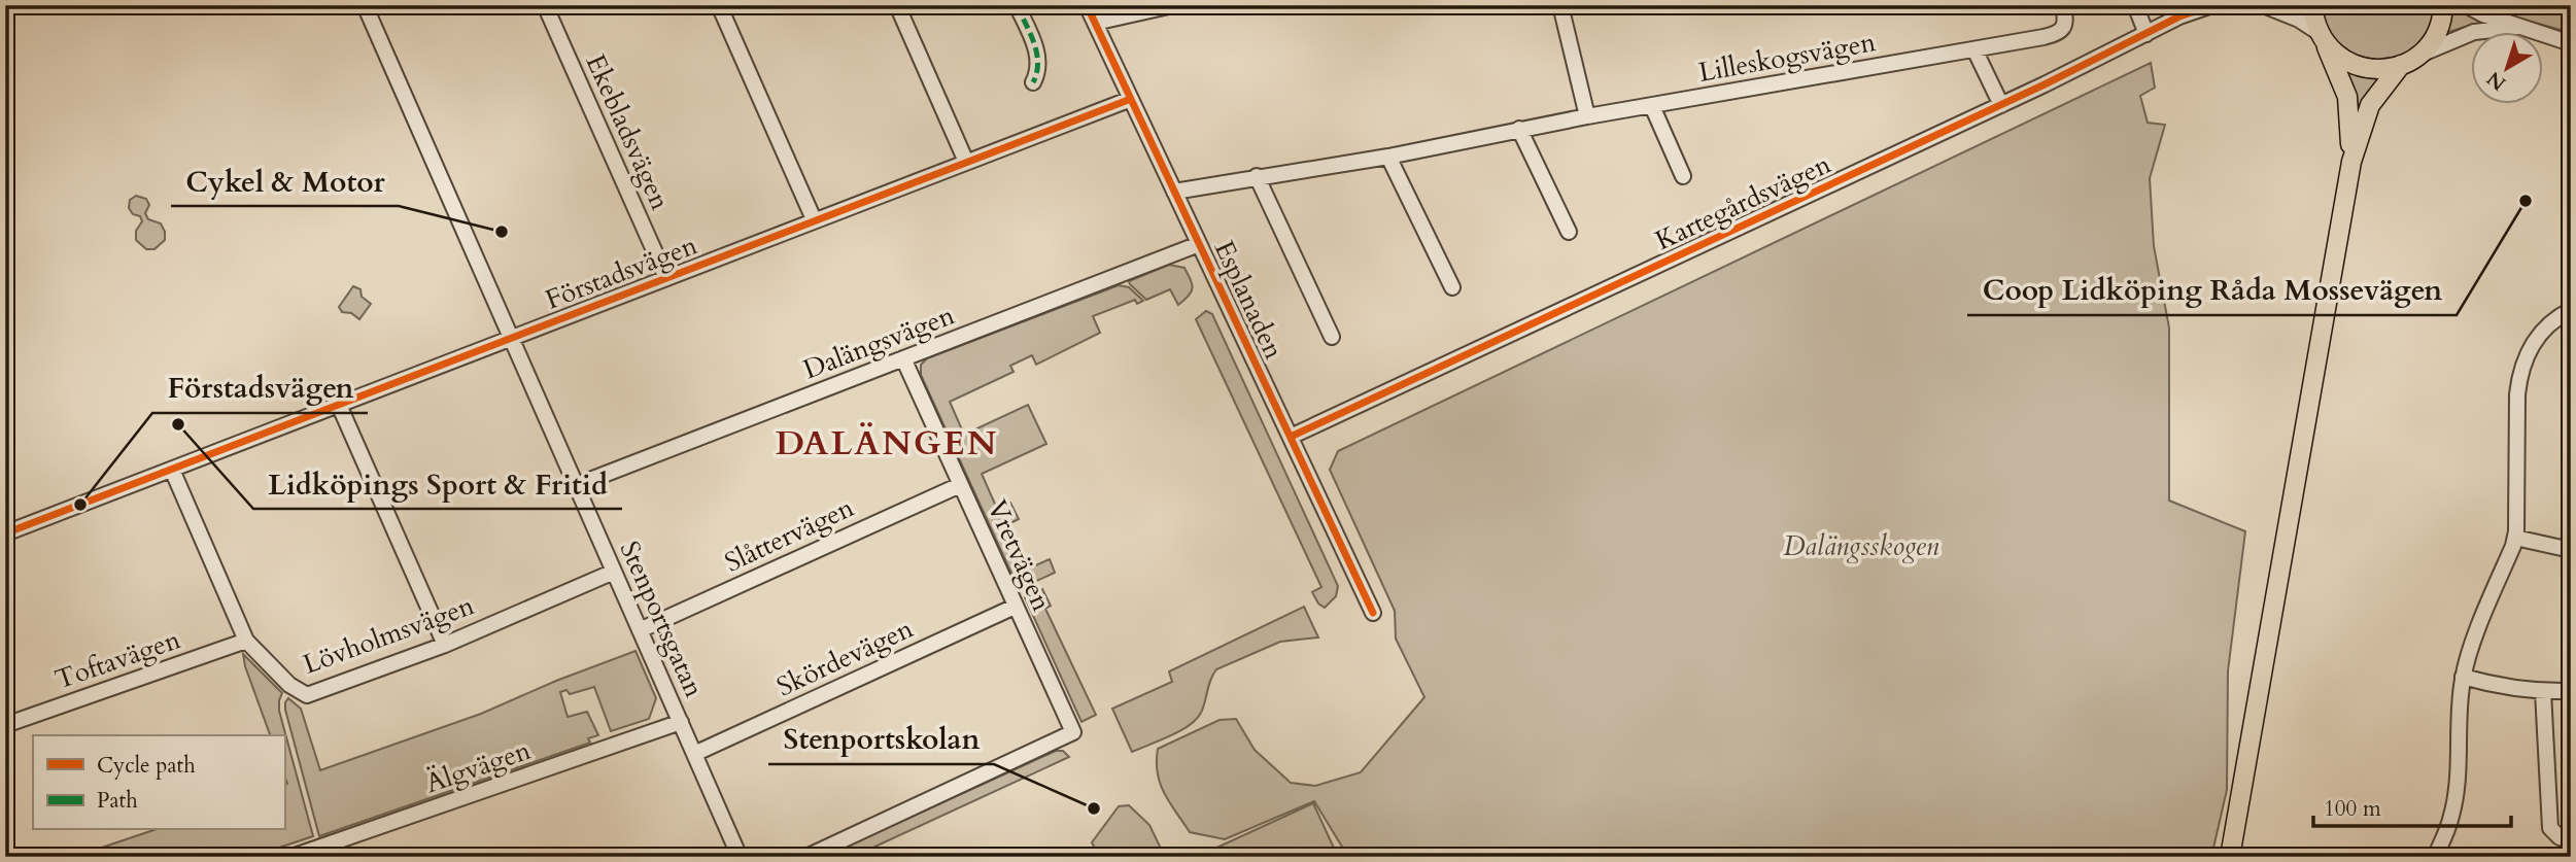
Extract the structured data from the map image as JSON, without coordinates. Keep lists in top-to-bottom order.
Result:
{
  "streets": {
    "street": [
      "Lilleskogsvägen",
      "Ekebladsvägen",
      "Kartegårdsvägen",
      "Förstadsvägen",
      "Esplanaden",
      "Dalängsvägen",
      "Slåttervägen",
      "Vretvägen",
      "Stenportsgatan",
      "Lövholmsvägen",
      "Skördevägen",
      "Toftavägen",
      "Älgvägen"
    ]
  },
  "crossings": [
    ["Lilleskogsvägen", "Esplanaden"],
    ["Ekebladsvägen", "Förstadsvägen"],
    ["Kartegårdsvägen", "Esplanaden"],
    ["Förstadsvägen", "Esplanaden"],
    ["Förstadsvägen", "Stenportsgatan"],
    ["Förstadsvägen", "Lövholmsvägen"],
    ["Esplanaden", "Dalängsvägen"],
    ["Dalängsvägen", "Vretvägen"],
    ["Dalängsvägen", "Stenportsgatan"],
    ["Slåttervägen", "Vretvägen"],
    ["Slåttervägen", "Stenportsgatan"],
    ["Vretvägen", "Skördevägen"],
    ["Stenportsgatan", "Lövholmsvägen"],
    ["Stenportsgatan", "Skördevägen"],
    ["Stenportsgatan", "Älgvägen"],
    ["Lövholmsvägen", "Toftavägen"]
  ],
  "districts": ["DALÄNGEN"],
  "parks": ["Dalängsskogen"],
  "places": [
    "Coop Lidköping Råda Mossevägen",
    "Cykel & Motor",
    "Lidköpings Sport & Fritid",
    "Förstadsvägen",
    "Stenportskolan"
  ],
  "legend": ["Cycle path", "Path"],
  "scale_bar": "100 m",
  "north": "bottom left"
}
